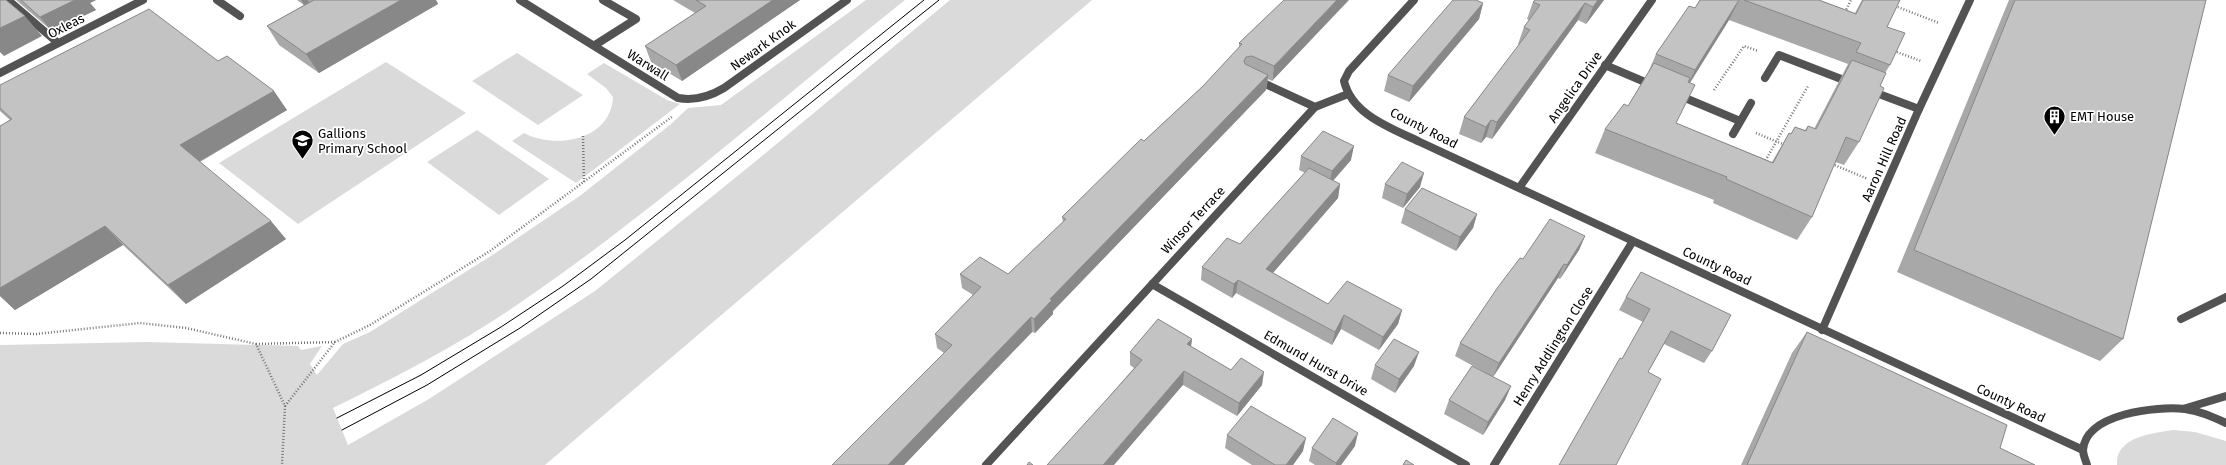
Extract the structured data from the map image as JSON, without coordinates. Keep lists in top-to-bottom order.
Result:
{
  "streets": {
    "street": [
      "Oxleas",
      "Newark Knok",
      "Warwall",
      "Angelica Drive",
      "County Road",
      "Aaron Hill Road",
      "Winsor Terrace",
      "Henry Addlington Close",
      "Edmund Hurst Drive"
    ]
  },
  "crossings": [
    ["Newark Knok", "Warwall"],
    ["Angelica Drive", "County Road"],
    ["County Road", "Aaron Hill Road"],
    ["County Road", "Winsor Terrace"],
    ["County Road", "Henry Addlington Close"],
    ["Winsor Terrace", "Edmund Hurst Drive"]
  ],
  "places": {
    "building": ["EMT House"],
    "school or university": ["Gallions Primary School"]
  }
}
